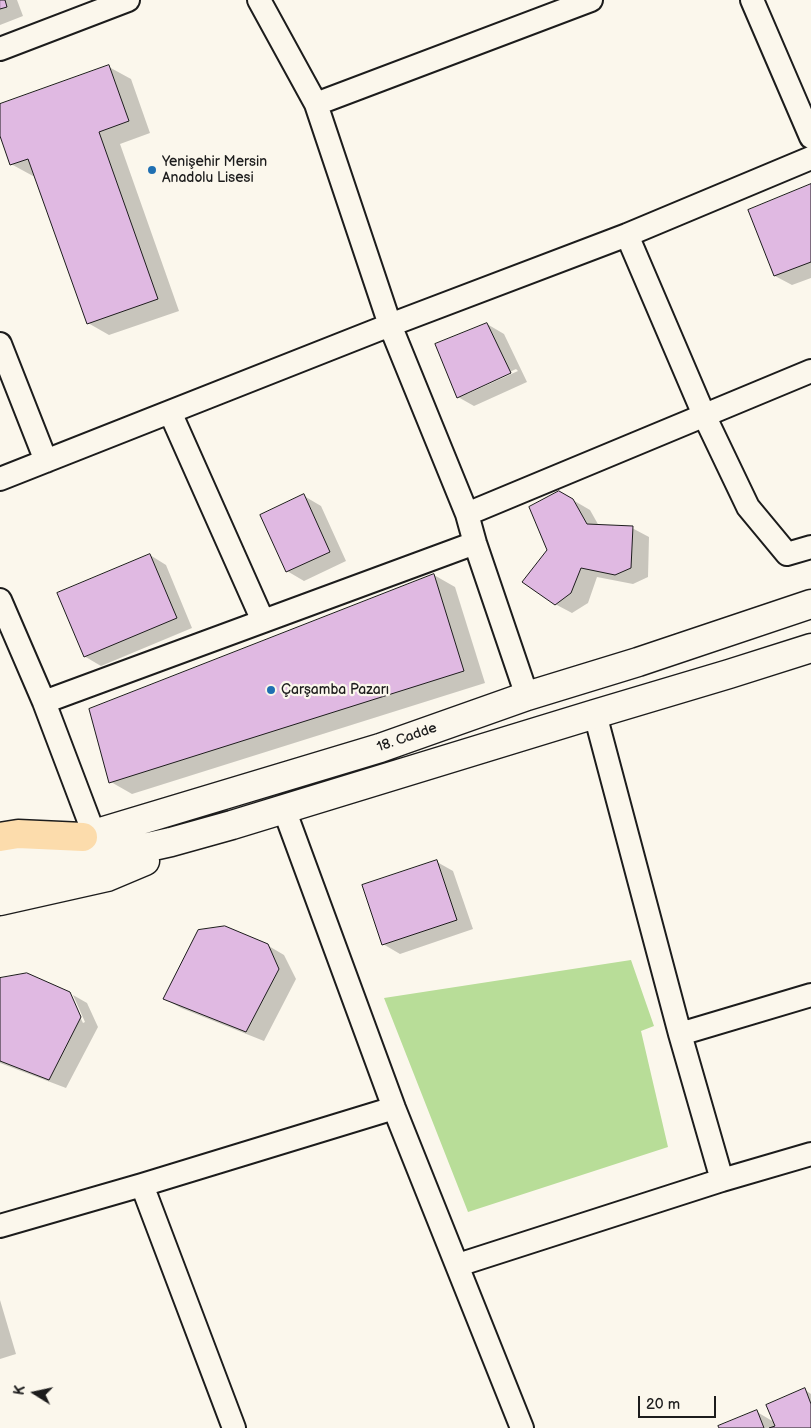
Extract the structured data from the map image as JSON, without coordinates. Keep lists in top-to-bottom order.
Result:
{
  "streets": {
    "street": ["18. Cadde"]
  },
  "places": ["Yenişehir Mersin Anadolu Lisesi", "Çarşamba Pazarı"],
  "scale_bar": "20 m",
  "north": "left"
}
